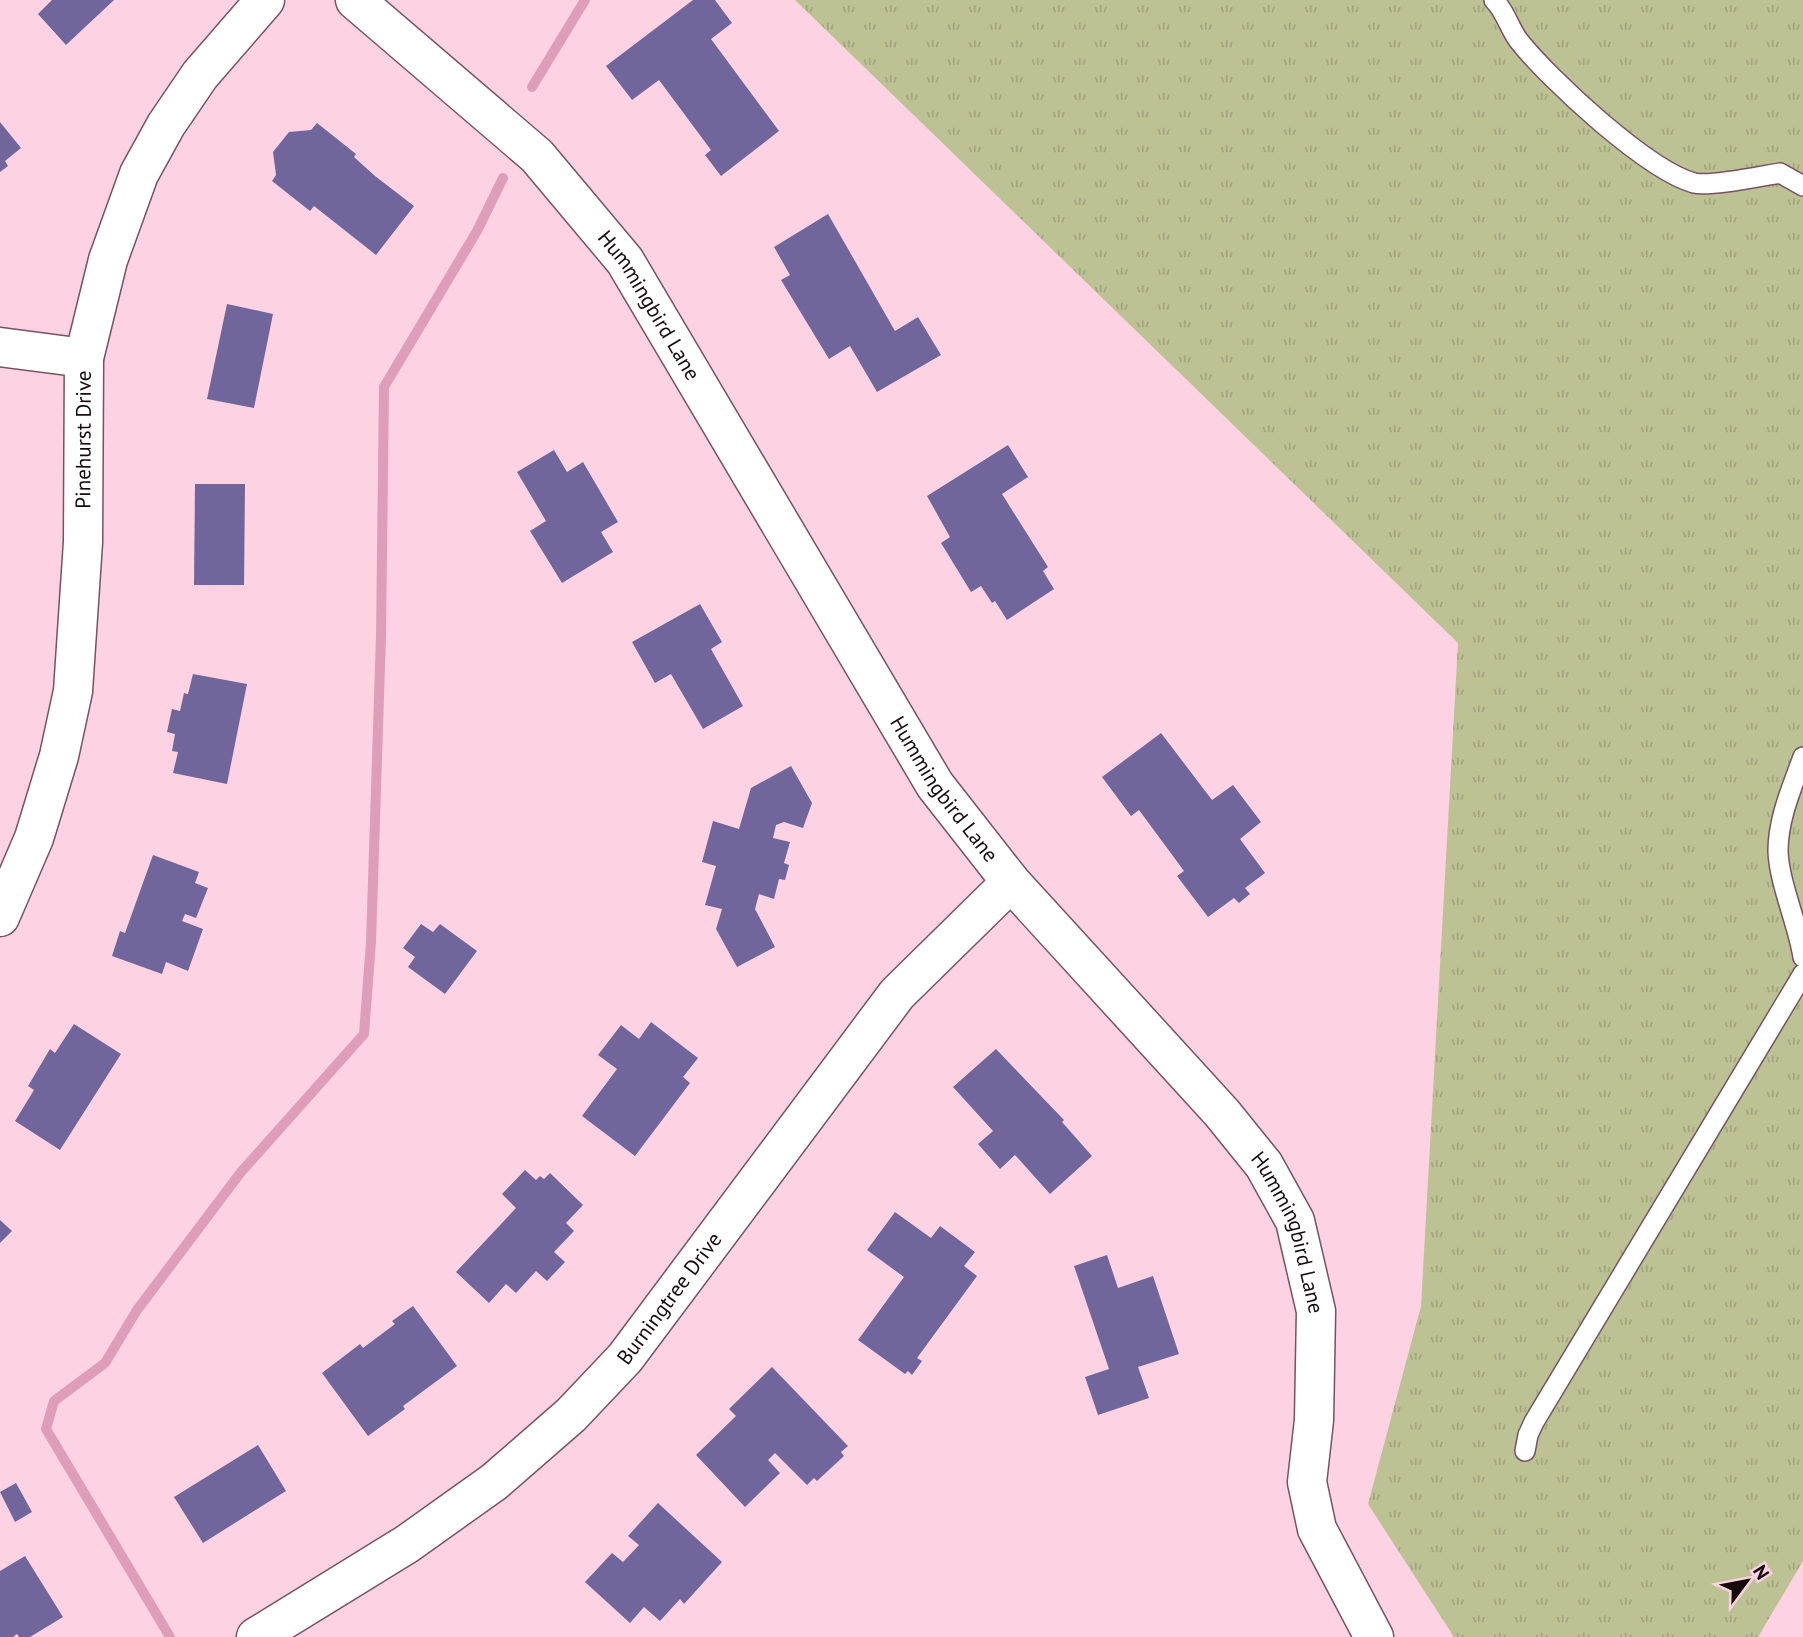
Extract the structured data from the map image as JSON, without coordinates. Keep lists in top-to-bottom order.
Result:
{
  "streets": {
    "street": ["Hummingbird Lane", "Pinehurst Drive", "Burningtree Drive"]
  },
  "crossings": [
    ["Hummingbird Lane", "Burningtree Drive"]
  ],
  "north": "top right"
}
